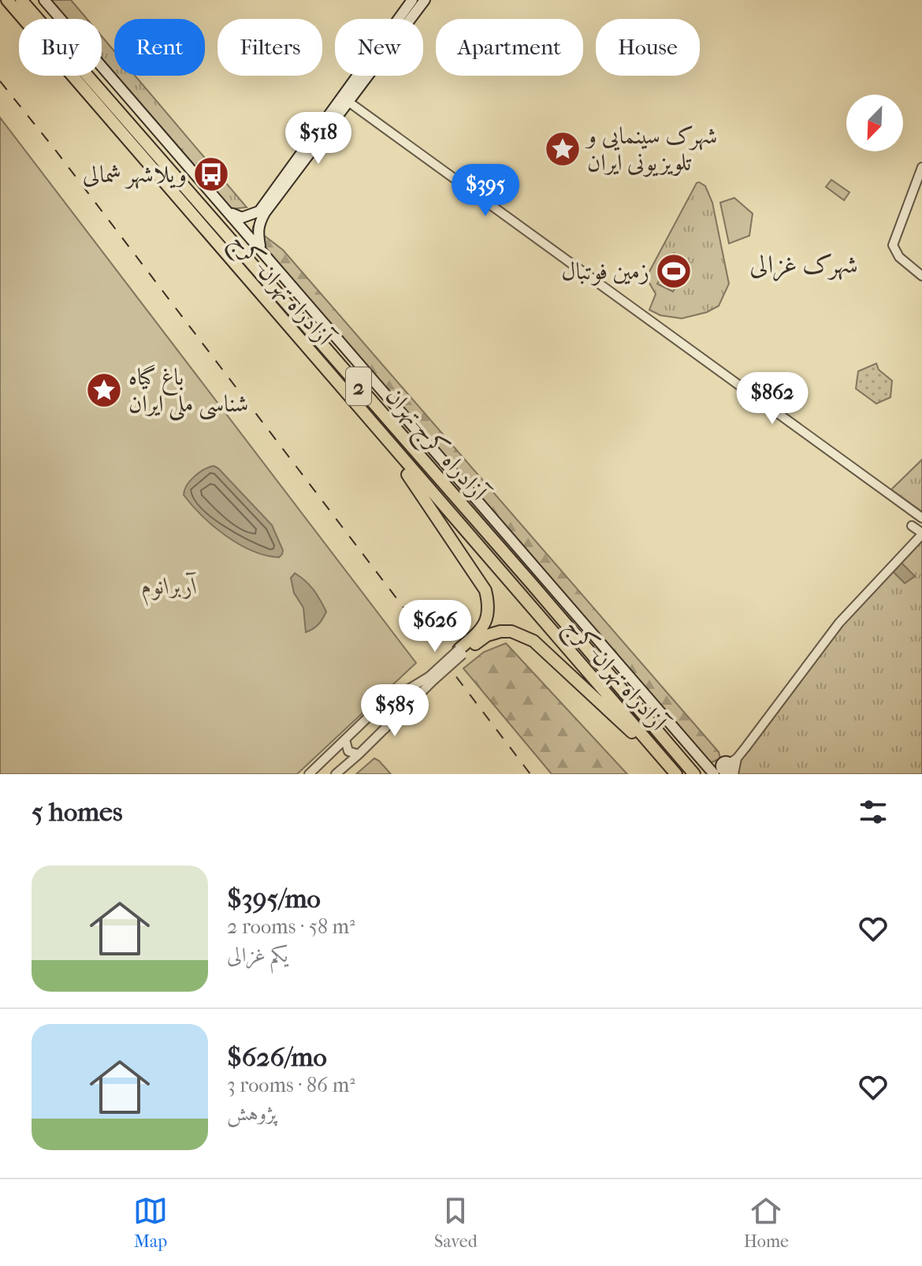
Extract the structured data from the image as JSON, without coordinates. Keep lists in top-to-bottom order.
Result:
{
  "streets": {
    "highway": ["آزادراه تهران-کرج", "2", "آزادراه کرج-تهران"]
  },
  "districts": ["شهرک غزالی"],
  "parks": ["آربرانوم"],
  "places": {
    "place": ["شهرک سینمایی و تلویزیونی ایران", "باغ گیاه‌ شناسی ملی ایران"],
    "bus stop": ["ویلاشهر شمالی"],
    "sports": ["زمین فوتبال"]
  },
  "north": "bottom left",
  "page": {
    "chip": [
      "Buy",
      "Rent",
      "Filters",
      "New",
      "Apartment",
      "House"
    ],
    "price": [
      "$518",
      "$395",
      "$862",
      "$626",
      "$585"
    ],
    "heading": "5 homes",
    "list": [
      {
        "name": "$395/mo",
        "note": "2 rooms · 58 m² · یکم غزالی"
      },
      {
        "name": "$626/mo",
        "note": "3 rooms · 86 m² · پژوهش"
      }
    ],
    "tabs": ["Map", "Saved", "Home"]
  }
}
